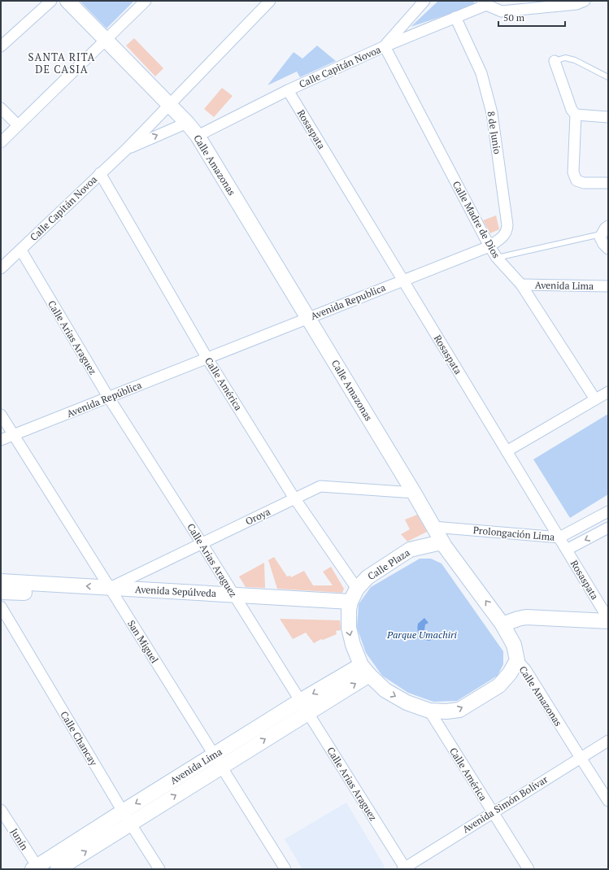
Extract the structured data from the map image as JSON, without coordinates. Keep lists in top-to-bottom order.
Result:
{
  "streets": {
    "street": [
      "Calle Capitán Novoa",
      "Rosaspata",
      "8 de Junio",
      "Calle Amazonas",
      "Calle Madre de Dios",
      "Avenida Lima",
      "Avenida Republica",
      "Calle Arias Araguez",
      "Calle América",
      "Avenida República",
      "Oroya",
      "Prolongación Lima",
      "Calle Plaza",
      "Avenida Sepúlveda",
      "San Miguel",
      "Calle Chancay",
      "Avenida Simón Bolívar",
      "Junín"
    ]
  },
  "crossings": [
    ["Calle Capitán Novoa", "Rosaspata"],
    ["Calle Capitán Novoa", "8 de Junio"],
    ["Calle Capitán Novoa", "Calle Amazonas"],
    ["Calle Capitán Novoa", "Calle Madre de Dios"],
    ["Calle Capitán Novoa", "Calle Arias Araguez"],
    ["Calle Capitán Novoa", "Calle América"],
    ["Rosaspata", "Avenida Republica"],
    ["Rosaspata", "Prolongación Lima"],
    ["8 de Junio", "Calle Madre de Dios"],
    ["8 de Junio", "Avenida Republica"],
    ["Calle Amazonas", "Avenida Republica"],
    ["Calle Amazonas", "Oroya"],
    ["Calle Amazonas", "Prolongación Lima"],
    ["Calle Amazonas", "Calle Plaza"],
    ["Calle Amazonas", "Avenida Simón Bolívar"],
    ["Calle Madre de Dios", "Avenida Lima"],
    ["Calle Madre de Dios", "Avenida Republica"],
    ["Avenida Lima", "Calle Arias Araguez"],
    ["Avenida Lima", "Calle Plaza"],
    ["Avenida Lima", "San Miguel"],
    ["Avenida Lima", "Calle Chancay"],
    ["Avenida Lima", "Junín"],
    ["Avenida Republica", "Calle América"],
    ["Avenida Republica", "Avenida República"],
    ["Calle Arias Araguez", "Avenida República"],
    ["Calle Arias Araguez", "Oroya"],
    ["Calle Arias Araguez", "Avenida Sepúlveda"],
    ["Calle Arias Araguez", "Avenida Simón Bolívar"],
    ["Calle América", "Avenida República"],
    ["Calle América", "Oroya"],
    ["Calle América", "Calle Plaza"],
    ["Calle América", "Avenida Simón Bolívar"],
    ["Avenida República", "San Miguel"],
    ["Oroya", "Avenida Sepúlveda"],
    ["Oroya", "San Miguel"],
    ["Calle Plaza", "Avenida Sepúlveda"],
    ["Avenida Sepúlveda", "San Miguel"]
  ],
  "districts": ["SANTA RITA DE CASIA"],
  "parks": ["Parque Umachiri"],
  "scale_bar": "50 m"
}
